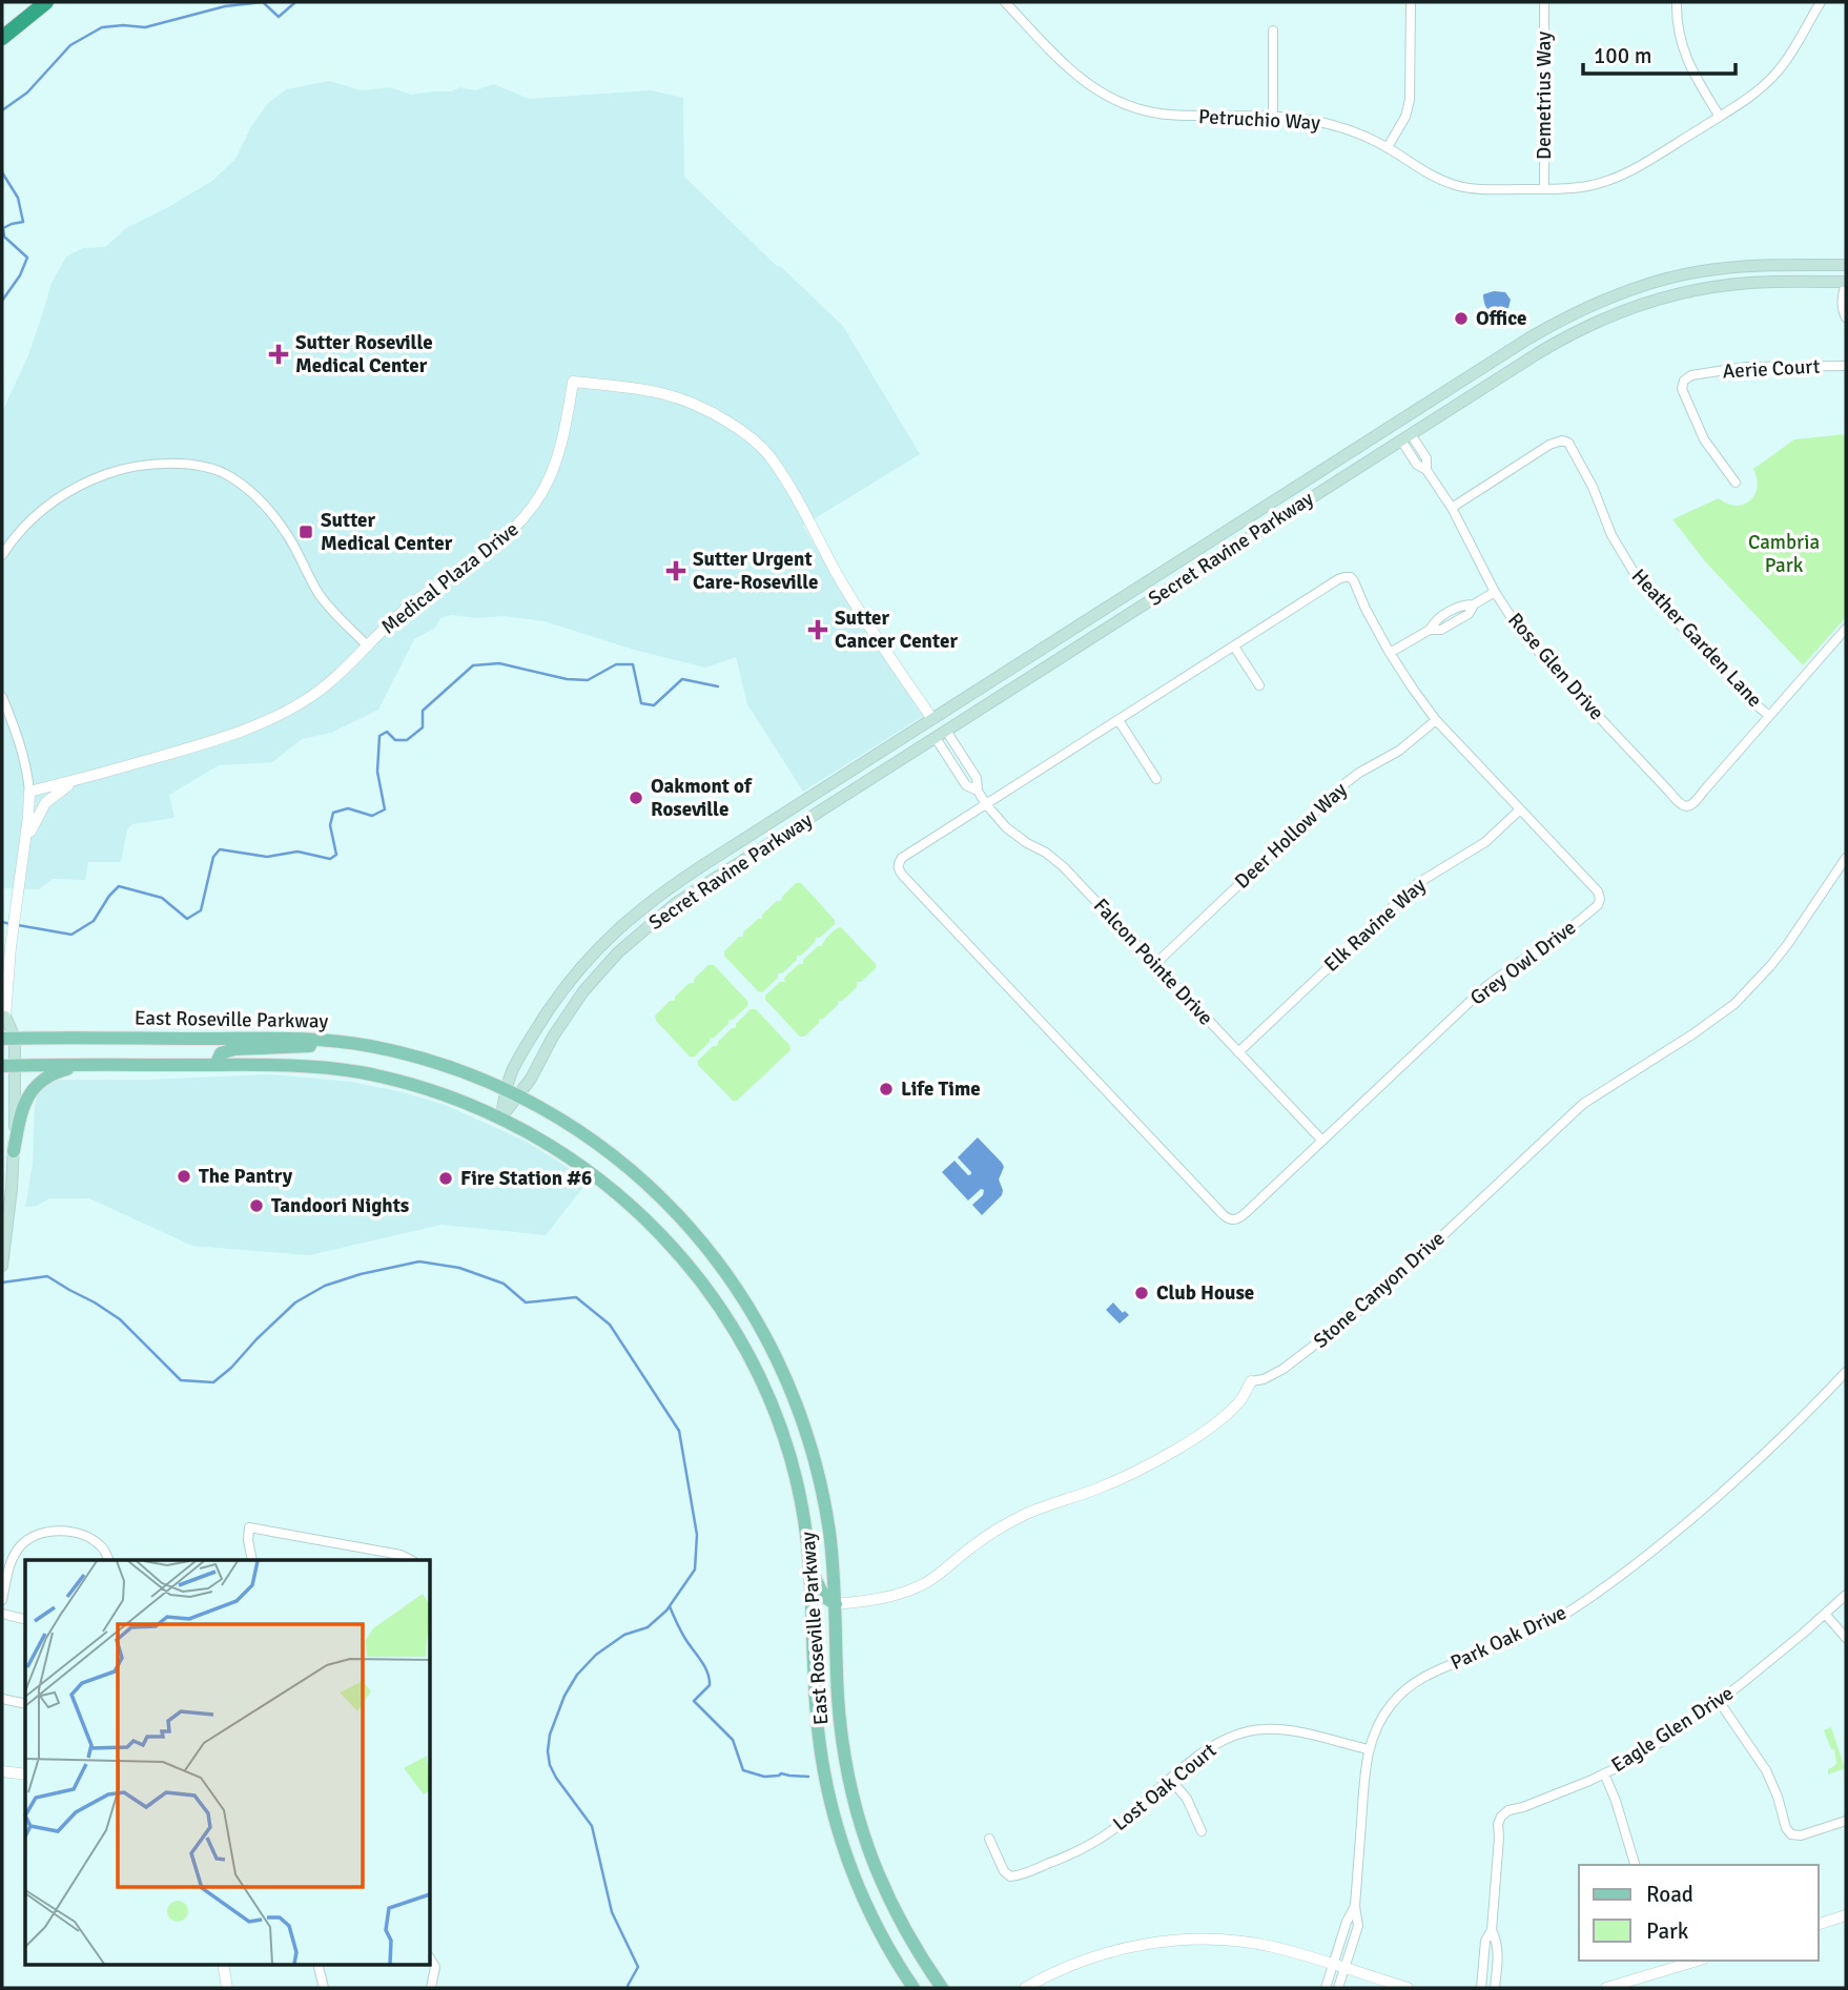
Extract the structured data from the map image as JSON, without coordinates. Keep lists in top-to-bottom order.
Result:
{
  "streets": {
    "main road": ["Secret Ravine Parkway", "East Roseville Parkway"],
    "street": [
      "Demetrius Way",
      "Petruchio Way",
      "Aerie Court",
      "Medical Plaza Drive",
      "Heather Garden Lane",
      "Rose Glen Drive",
      "Deer Hollow Way",
      "Elk Ravine Way",
      "Falcon Pointe Drive",
      "Grey Owl Drive",
      "Stone Canyon Drive",
      "Park Oak Drive",
      "Eagle Glen Drive",
      "Lost Oak Court"
    ]
  },
  "crossings": [
    ["Demetrius Way", "Petruchio Way"],
    ["Secret Ravine Parkway", "Medical Plaza Drive"],
    ["Secret Ravine Parkway", "Rose Glen Drive"],
    ["Secret Ravine Parkway", "Falcon Pointe Drive"],
    ["Secret Ravine Parkway", "East Roseville Parkway"],
    ["Heather Garden Lane", "Rose Glen Drive"],
    ["Deer Hollow Way", "Falcon Pointe Drive"],
    ["Deer Hollow Way", "Grey Owl Drive"],
    ["Elk Ravine Way", "Falcon Pointe Drive"],
    ["Elk Ravine Way", "Grey Owl Drive"],
    ["Falcon Pointe Drive", "Grey Owl Drive"],
    ["East Roseville Parkway", "Stone Canyon Drive"],
    ["Park Oak Drive", "Lost Oak Court"]
  ],
  "parks": ["Cambria Park"],
  "places": {
    "other": [
      "Office",
      "Oakmont of Roseville",
      "Life Time",
      "The Pantry",
      "Fire Station #6",
      "Tandoori Nights",
      "Club House"
    ],
    "health": ["Sutter Roseville Medical Center", "Sutter Urgent Care-Roseville", "Sutter Cancer Center"],
    "transit": ["Sutter Medical Center"]
  },
  "legend": ["Road", "Park"],
  "scale_bar": "100 m"
}
